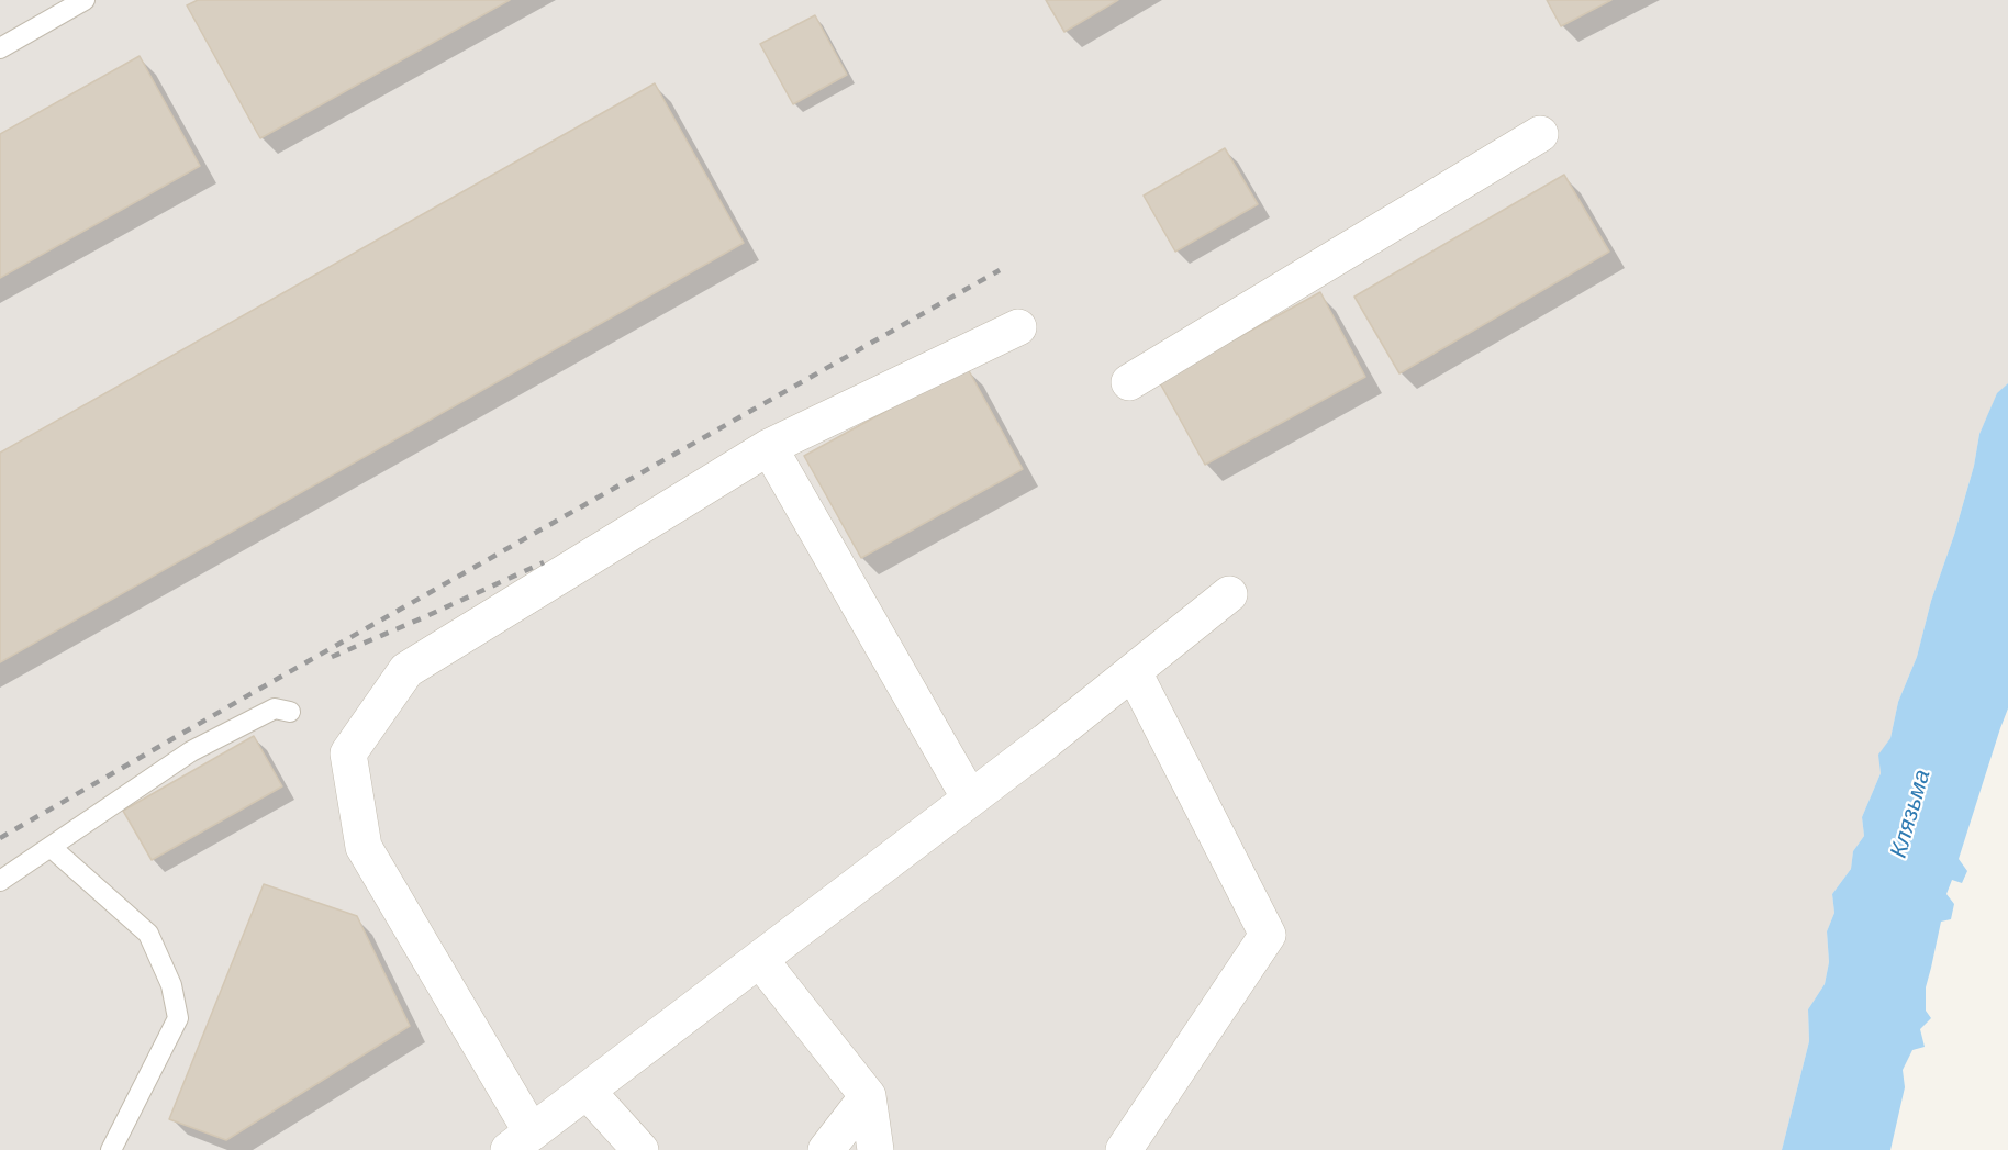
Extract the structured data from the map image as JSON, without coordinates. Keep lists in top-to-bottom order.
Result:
{
  "water": ["Клязьма"]
}
